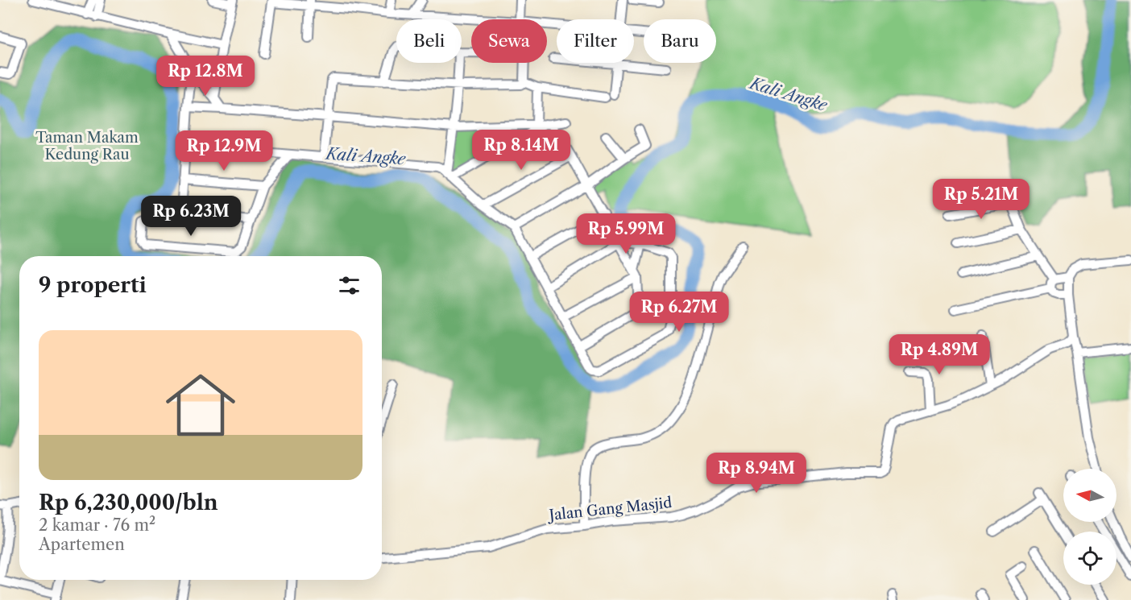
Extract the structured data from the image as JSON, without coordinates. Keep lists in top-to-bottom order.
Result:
{
  "streets": {
    "street": ["Jalan Gang Masjid"]
  },
  "water": ["Kali Angke"],
  "parks": ["Taman Makam Kedung Rau"],
  "north": "left",
  "page": {
    "chip": [
      "Beli",
      "Sewa",
      "Filter",
      "Baru"
    ],
    "price": [
      "Rp 12.8M",
      "Rp 8.14M",
      "Rp 12.9M",
      "Rp 5.21M",
      "Rp 6.23M",
      "Rp 5.99M",
      "Rp 6.27M",
      "Rp 4.89M",
      "Rp 8.94M"
    ],
    "heading": "9 properti",
    "list": [
      {
        "name": "Rp 6,230,000/bln",
        "note": "2 kamar · 76 m² · Apartemen"
      }
    ]
  }
}
